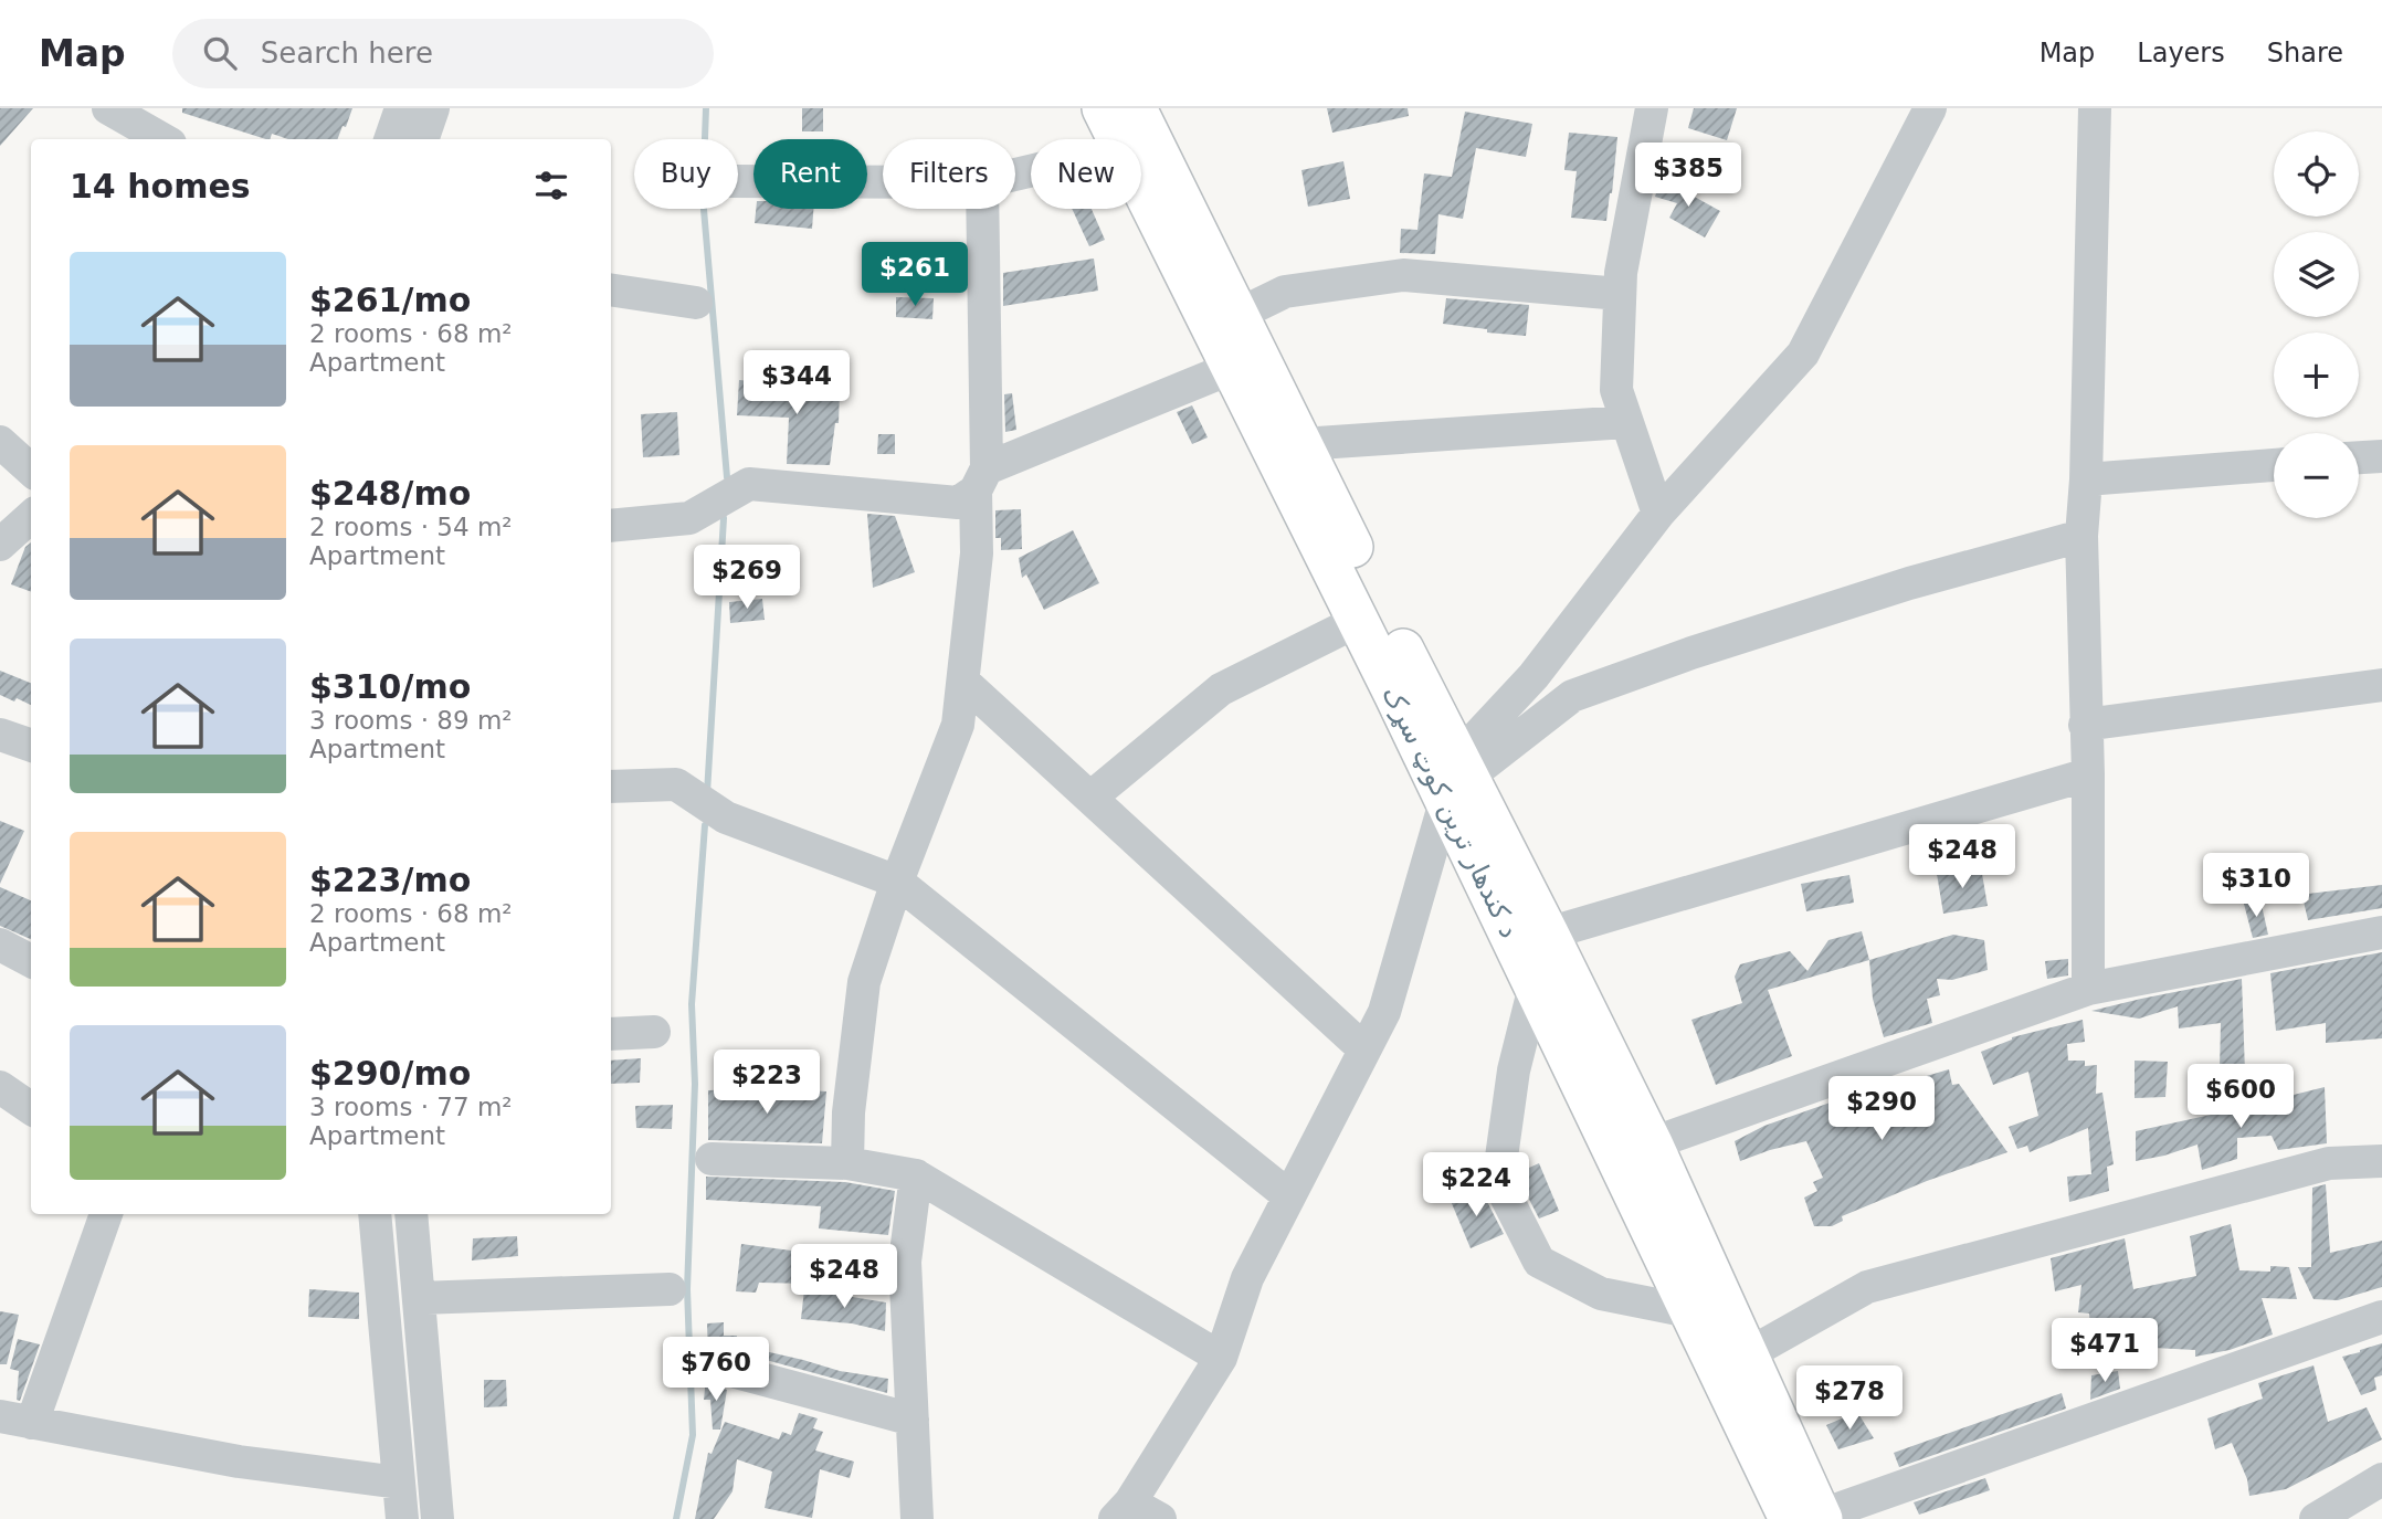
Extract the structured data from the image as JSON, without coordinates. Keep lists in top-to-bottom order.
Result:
{
  "streets": {
    "main road": ["د کندهار ترين کوټ سړک"]
  },
  "page": {
    "header": "Map",
    "search": "Search here",
    "nav": ["Map", "Layers", "Share"],
    "map_buttons": ["+", "−"],
    "chip": [
      "Buy",
      "Rent",
      "Filters",
      "New"
    ],
    "heading": "14 homes",
    "price": [
      "$385",
      "$261",
      "$344",
      "$269",
      "$248",
      "$310",
      "$223",
      "$600",
      "$290",
      "$224",
      "$248",
      "$471",
      "$760",
      "$278"
    ],
    "list": [
      {
        "name": "$261/mo",
        "note": "2 rooms · 68 m² · Apartment"
      },
      {
        "name": "$248/mo",
        "note": "2 rooms · 54 m² · Apartment"
      },
      {
        "name": "$310/mo",
        "note": "3 rooms · 89 m² · Apartment"
      },
      {
        "name": "$223/mo",
        "note": "2 rooms · 68 m² · Apartment"
      },
      {
        "name": "$290/mo",
        "note": "3 rooms · 77 m² · Apartment"
      }
    ]
  }
}
